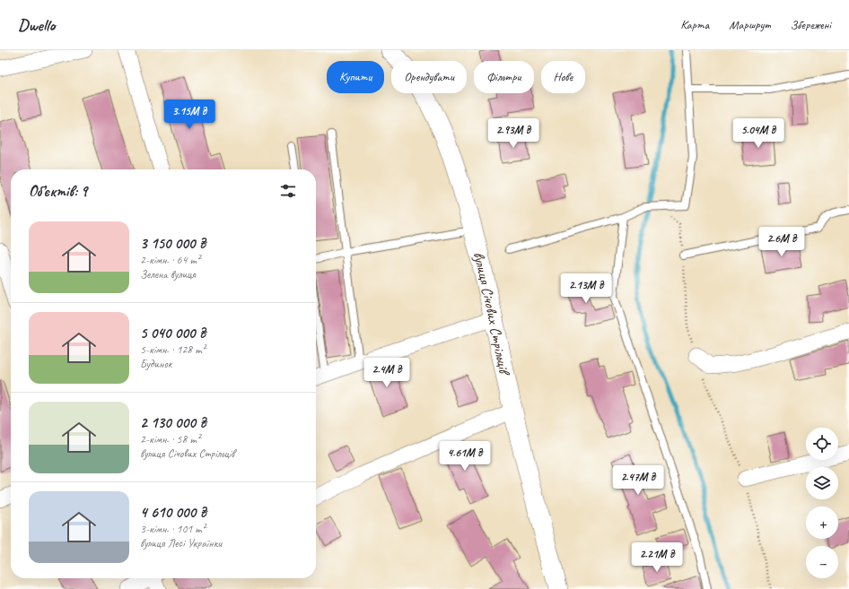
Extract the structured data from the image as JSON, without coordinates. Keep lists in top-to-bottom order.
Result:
{
  "streets": {
    "street": ["вулиця Січових Стрільців"]
  },
  "page": {
    "header": "Dwello",
    "nav": ["Карта", "Маршрут", "Збережені"],
    "chip": [
      "Купити",
      "Орендувати",
      "Фільтри",
      "Нове"
    ],
    "price": [
      "3.15M ₴",
      "2.93M ₴",
      "5.04M ₴",
      "2.6M ₴",
      "2.13M ₴",
      "2.4M ₴",
      "4.61M ₴",
      "2.47M ₴",
      "2.21M ₴"
    ],
    "heading": "Об’єктів: 9",
    "list": [
      {
        "name": "3 150 000 ₴",
        "note": "2-кімн. · 64 m² · Зелена вулиця"
      },
      {
        "name": "5 040 000 ₴",
        "note": "5-кімн. · 128 m² · Будинок"
      },
      {
        "name": "2 130 000 ₴",
        "note": "2-кімн. · 58 m² · вулиця Січових Стрільців"
      },
      {
        "name": "4 610 000 ₴",
        "note": "3-кімн. · 101 m² · вулиця Лесі Українки"
      }
    ],
    "map_buttons": ["+", "−"]
  }
}
